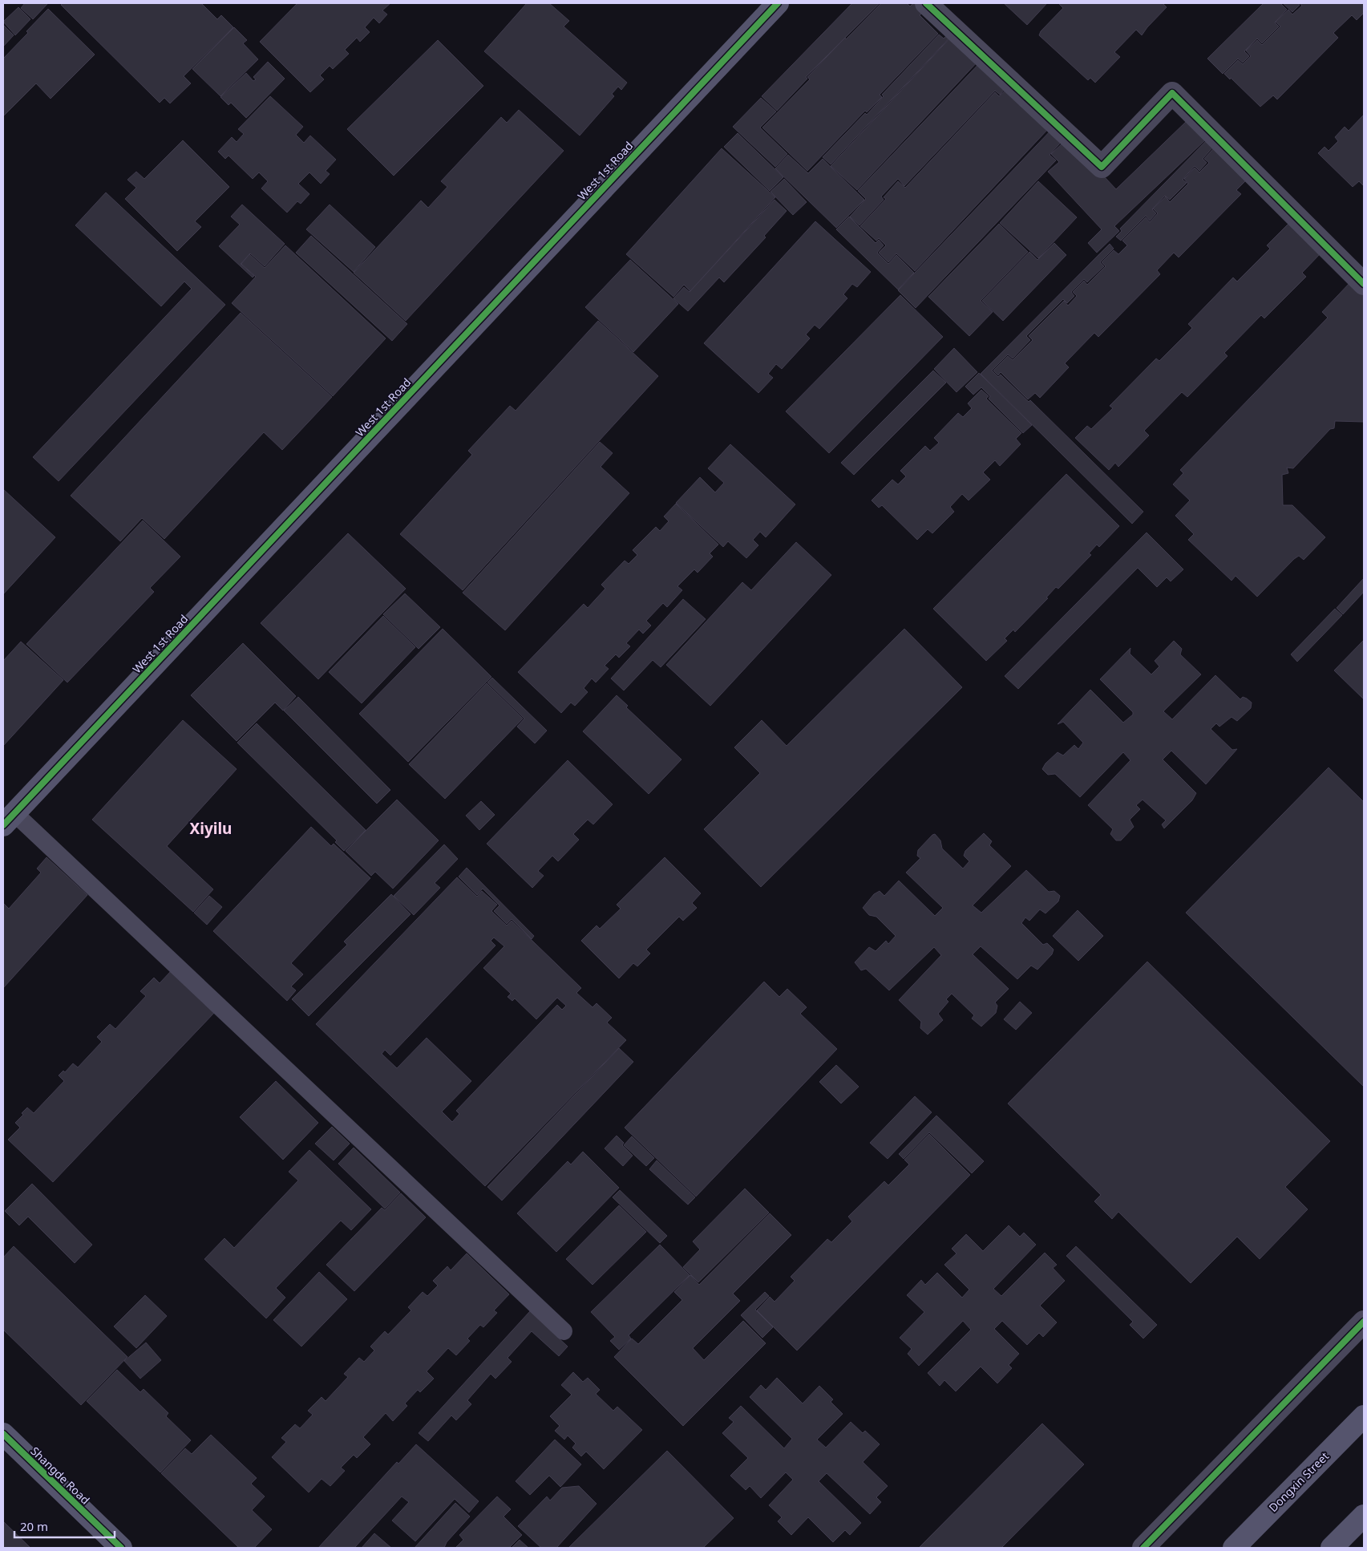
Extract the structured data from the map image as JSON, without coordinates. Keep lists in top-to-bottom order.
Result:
{
  "streets": {
    "street": ["West 1st Road", "Shangde Road", "Dongxin Street"]
  },
  "districts": ["Xiyilu"],
  "scale_bar": "20 m"
}
